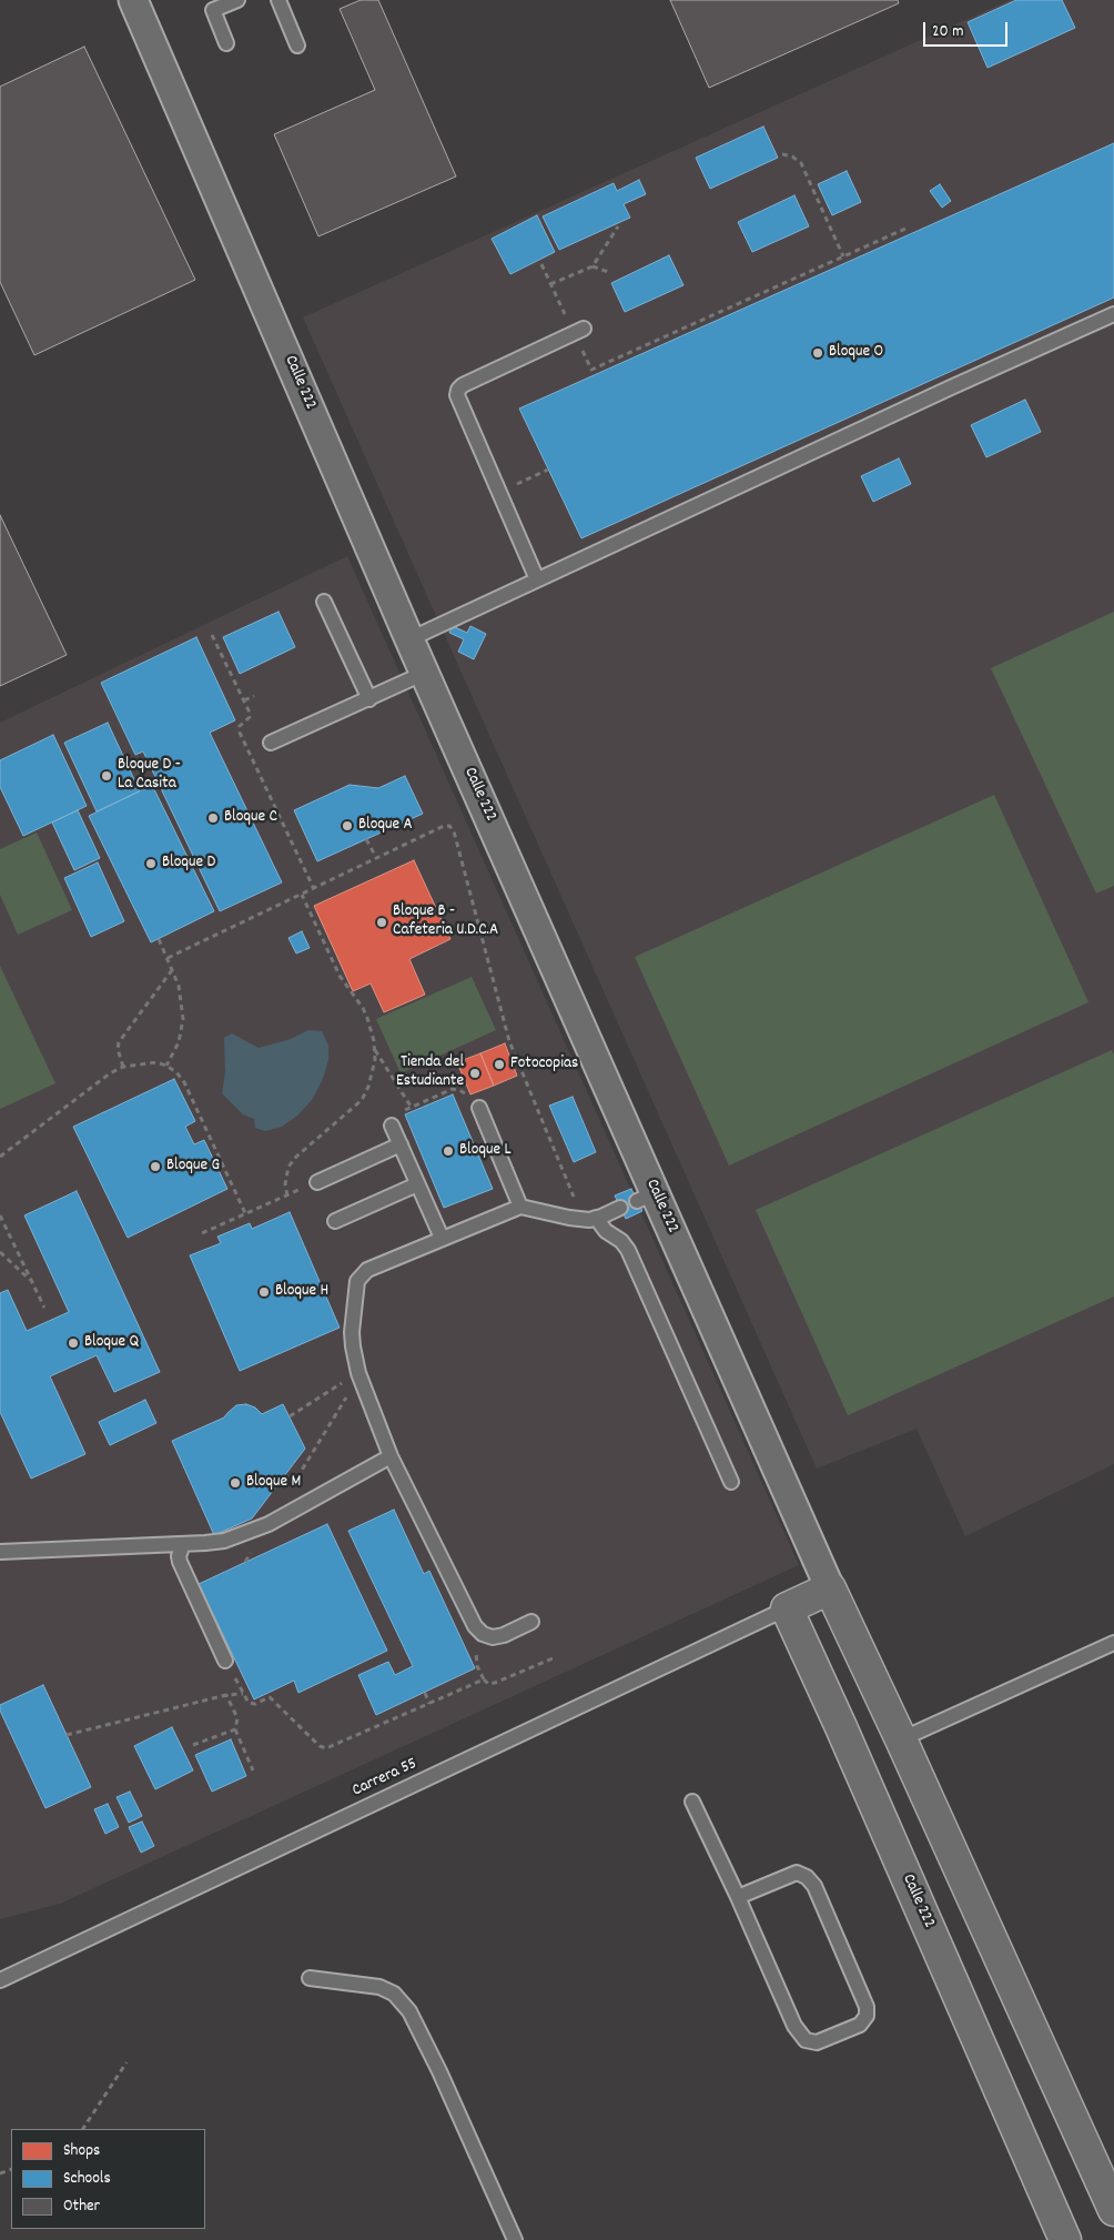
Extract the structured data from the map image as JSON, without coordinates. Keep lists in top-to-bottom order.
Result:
{
  "streets": {
    "street": ["Calle 222"],
    "lane": ["Carrera 55"]
  },
  "crossings": [
    ["Calle 222", "Carrera 55"]
  ],
  "places": [
    "Bloque O",
    "Bloque D - La Casita",
    "Bloque C",
    "Bloque A",
    "Bloque D",
    "Bloque B - Cafeteria U.D.C.A",
    "Fotocopias",
    "Tienda del Estudiante",
    "Bloque L",
    "Bloque G",
    "Bloque H",
    "Bloque Q",
    "Bloque M"
  ],
  "legend": ["Shops", "Schools", "Other"],
  "scale_bar": "20 m"
}
